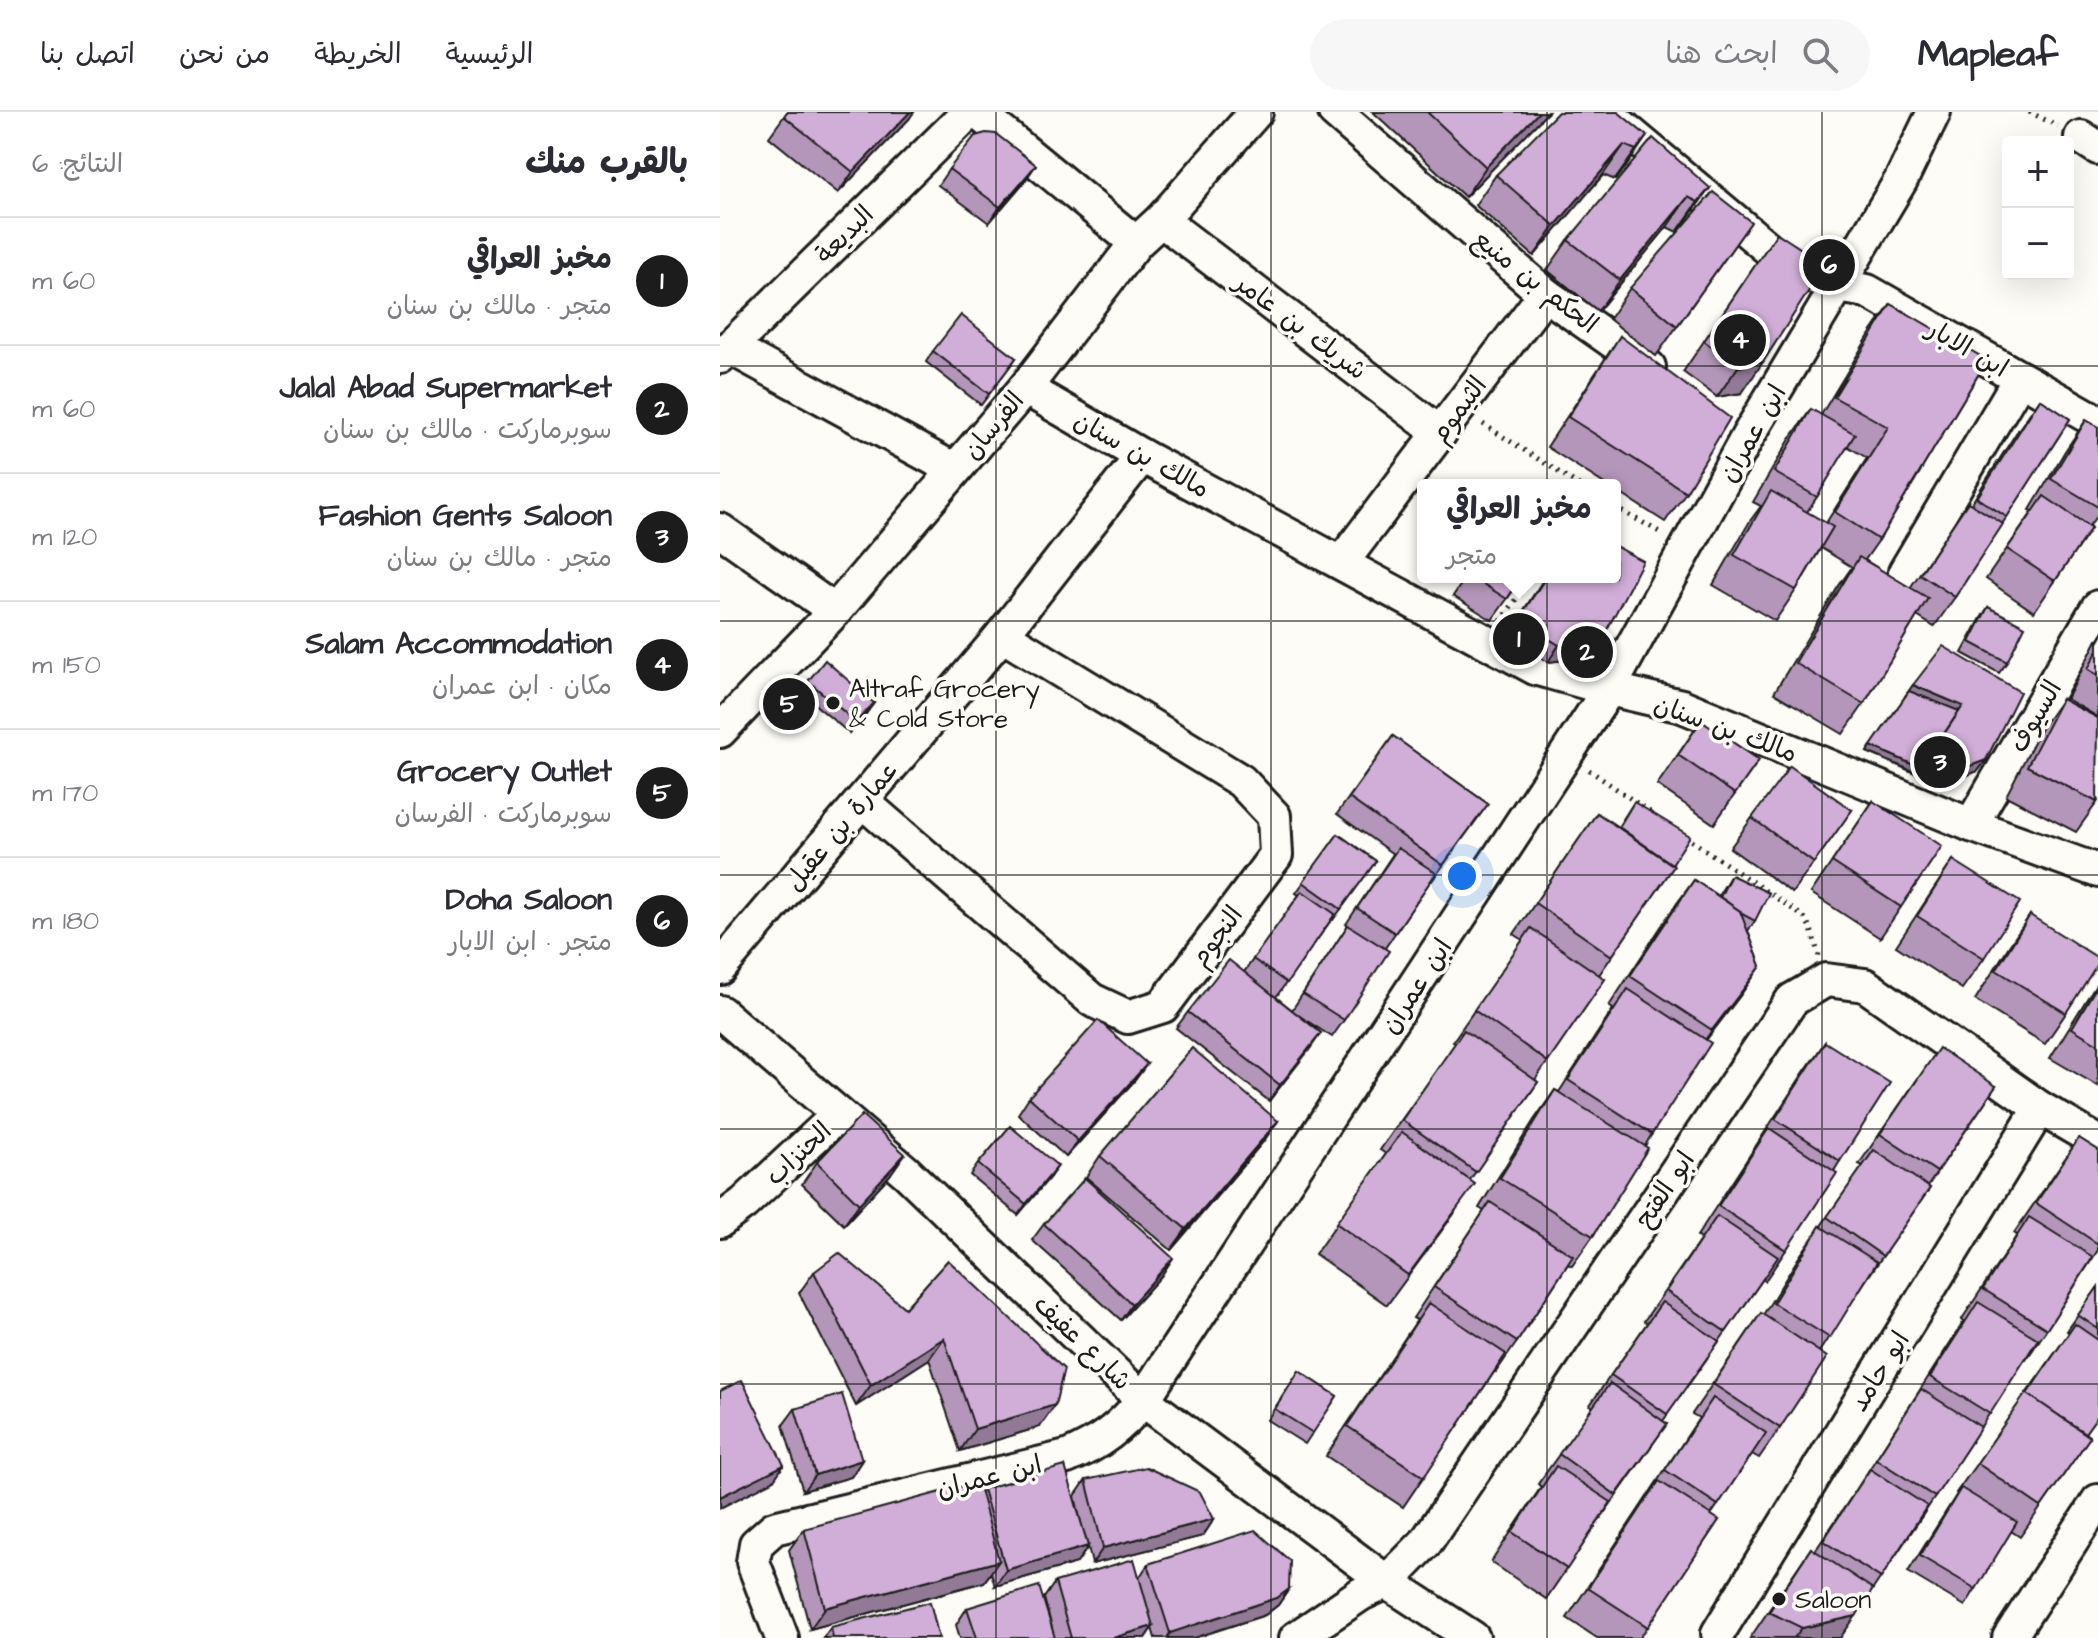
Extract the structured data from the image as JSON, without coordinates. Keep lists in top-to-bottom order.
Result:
{
  "streets": {
    "street": [
      "البديعة",
      "الحكم بن منيع",
      "شريك بن عامر",
      "ابن الابار",
      "الثيموم",
      "الفرسان",
      "ابن عمران",
      "مالك بن سنان",
      "السيوف",
      "عمارة بن عقيل",
      "النجوم",
      "الحنزاب",
      "ابو الفتح",
      "شارع عفيف",
      "ابو حامد"
    ]
  },
  "crossings": [
    ["الحكم بن منيع", "الثيموم"],
    ["شريك بن عامر", "الثيموم"],
    ["شريك بن عامر", "الفرسان"],
    ["ابن الابار", "ابن عمران"],
    ["الثيموم", "مالك بن سنان"],
    ["الفرسان", "مالك بن سنان"],
    ["ابن عمران", "مالك بن سنان"],
    ["ابن عمران", "شارع عفيف"],
    ["مالك بن سنان", "السيوف"],
    ["مالك بن سنان", "عمارة بن عقيل"],
    ["عمارة بن عقيل", "النجوم"],
    ["الحنزاب", "شارع عفيف"],
    ["ابو الفتح", "شارع عفيف"]
  ],
  "places": ["Altraf Grocery & Cold Store", "Saloon"],
  "page": {
    "header": "Mapleaf",
    "search": "ابحث هنا",
    "nav": [
      "الرئيسية",
      "الخريطة",
      "من نحن",
      "اتصل بنا"
    ],
    "heading": ["بالقرب منك", "النتائج: 6"],
    "map_buttons": ["+", "−"],
    "list": [
      {
        "mark": "1",
        "name": "مخبز العراقي",
        "note": "متجر · مالك بن سنان",
        "value": "60 m"
      },
      {
        "mark": "2",
        "name": "Jalal Abad Supermarket",
        "note": "سوبرماركت · مالك بن سنان",
        "value": "60 m"
      },
      {
        "mark": "3",
        "name": "Fashion Gents Saloon",
        "note": "متجر · مالك بن سنان",
        "value": "120 m"
      },
      {
        "mark": "4",
        "name": "Salam Accommodation",
        "note": "مكان · ابن عمران",
        "value": "150 m"
      },
      {
        "mark": "5",
        "name": "Grocery Outlet",
        "note": "سوبرماركت · الفرسان",
        "value": "170 m"
      },
      {
        "mark": "6",
        "name": "Doha Saloon",
        "note": "متجر · ابن الابار",
        "value": "180 m"
      }
    ],
    "pins": [
      "6",
      "4",
      "1",
      "2",
      "5",
      "3"
    ],
    "popup": ["مخبز العراقي", "متجر"]
  }
}
